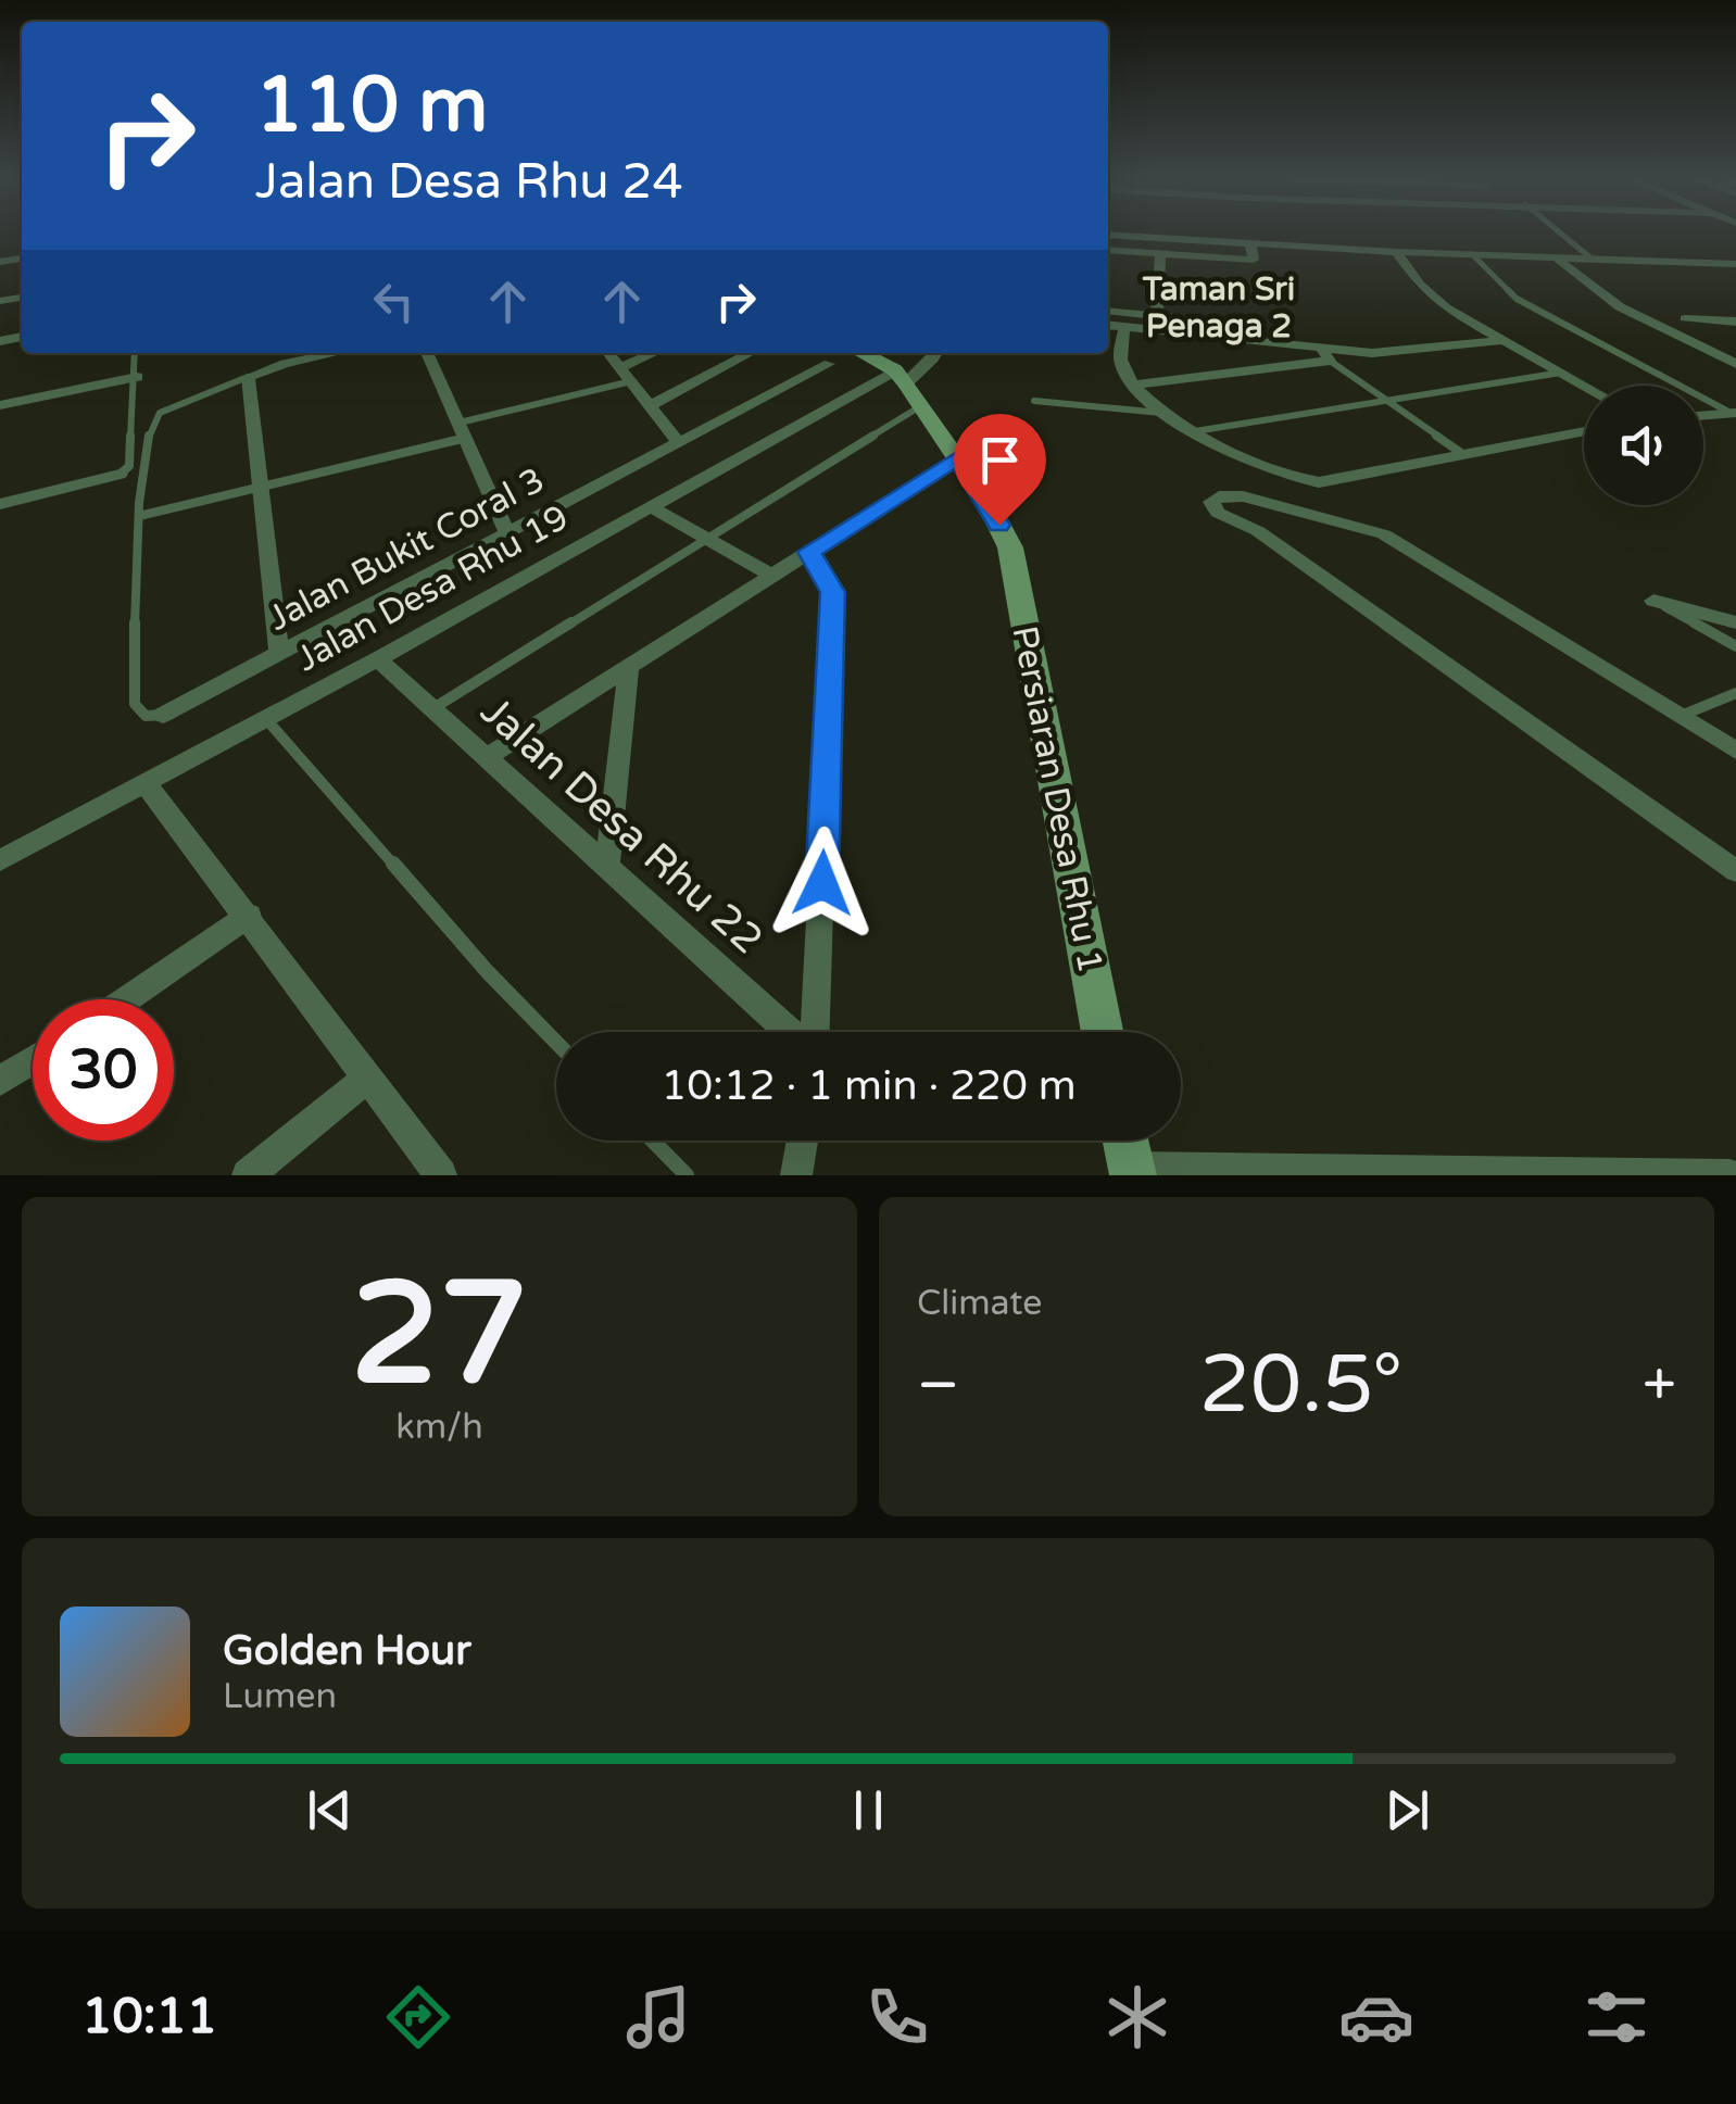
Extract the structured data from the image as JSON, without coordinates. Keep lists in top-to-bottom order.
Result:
{
  "streets": {
    "street": [
      "Jalan Bukit Coral 3",
      "Jalan Desa Rhu 19",
      "Persiaran Desa Rhu 1",
      "Jalan Desa Rhu 22"
    ]
  },
  "crossings": [
    ["Jalan Desa Rhu 19", "Persiaran Desa Rhu 1"],
    ["Jalan Desa Rhu 19", "Jalan Desa Rhu 22"]
  ],
  "districts": ["Taman Sri Penaga 2"],
  "page": {
    "turn": ["110 m", "Jalan Desa Rhu 24"],
    "limit": "30",
    "trip": "10:12 · 1 min · 220 m",
    "tile": [
      ["27", "km/h"],
      "Climate"
    ],
    "heat": ["−", "20.5°", "+"],
    "song": ["Golden Hour", "Lumen"],
    "tabs": "10:11"
  }
}
